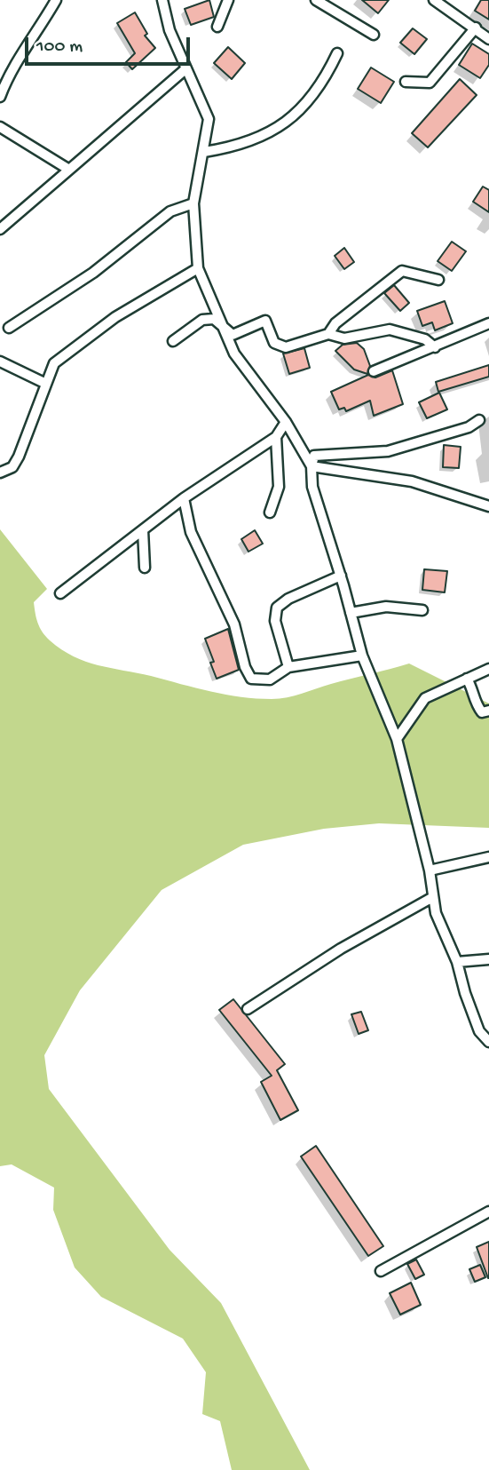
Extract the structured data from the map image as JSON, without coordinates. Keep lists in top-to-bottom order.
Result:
{
  "scale_bar": "100 m"
}
